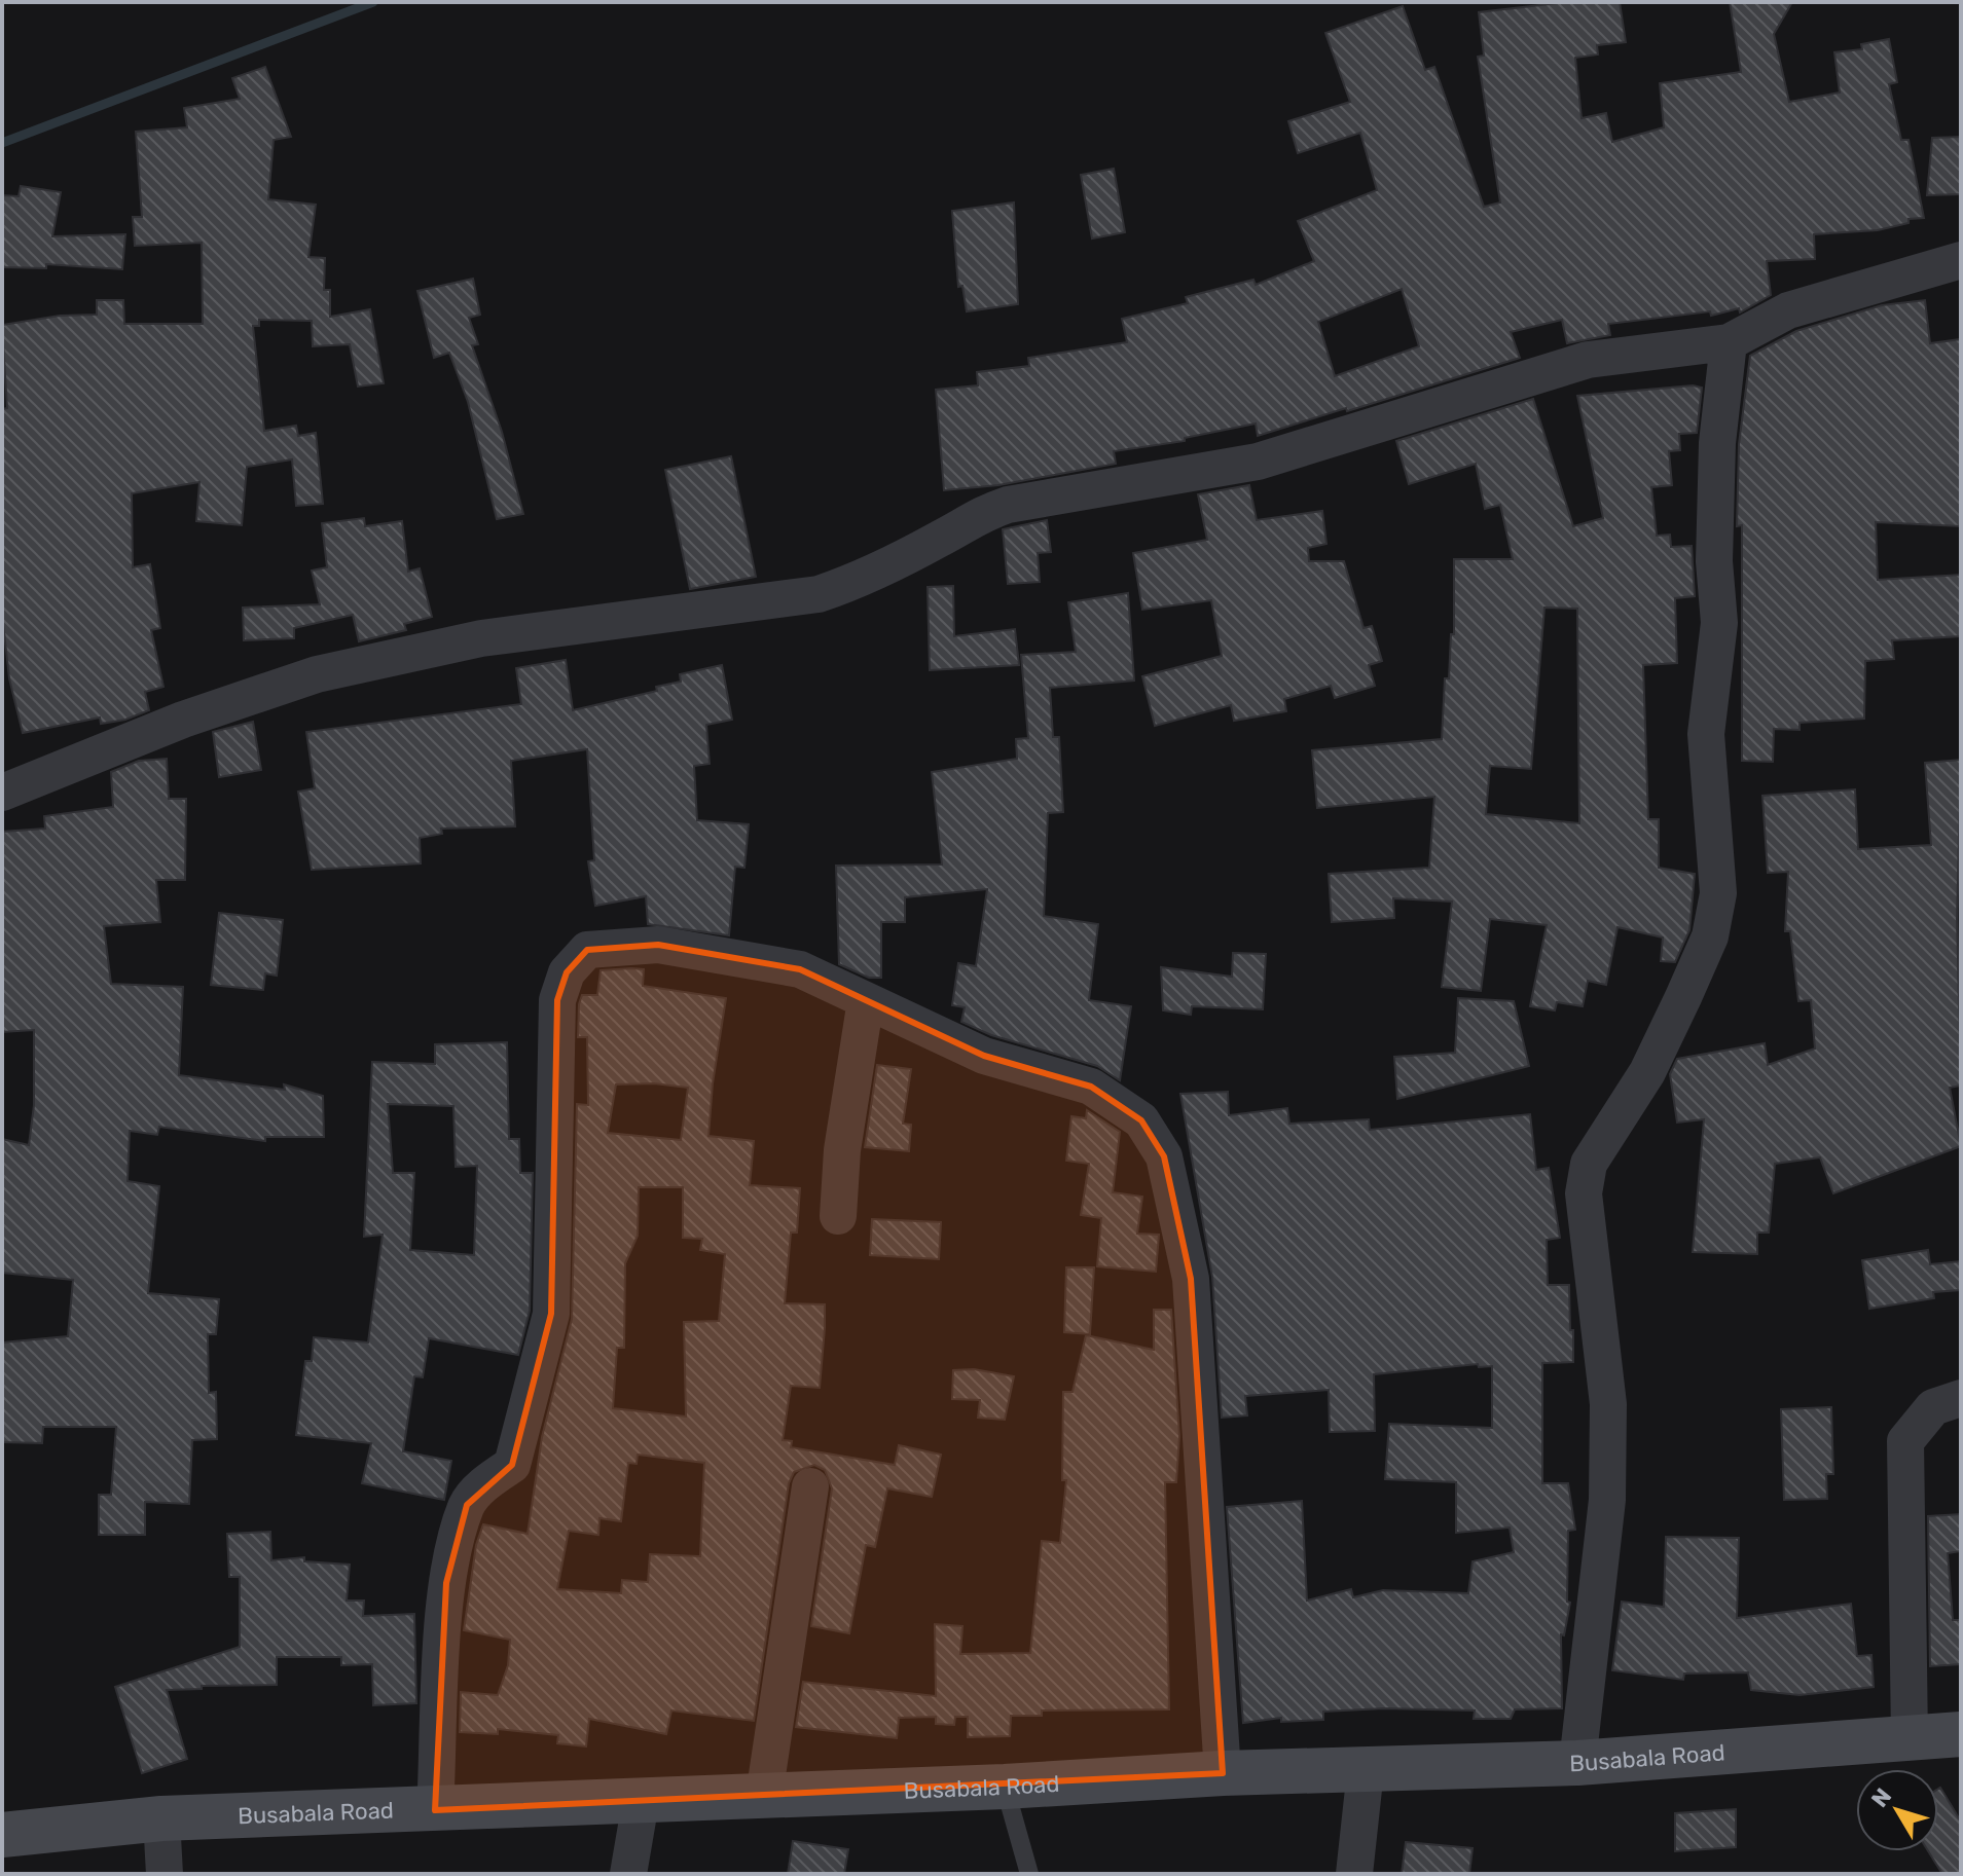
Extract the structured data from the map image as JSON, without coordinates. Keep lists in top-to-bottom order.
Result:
{
  "streets": {
    "street": ["Busabala Road"]
  },
  "north": "top left"
}
